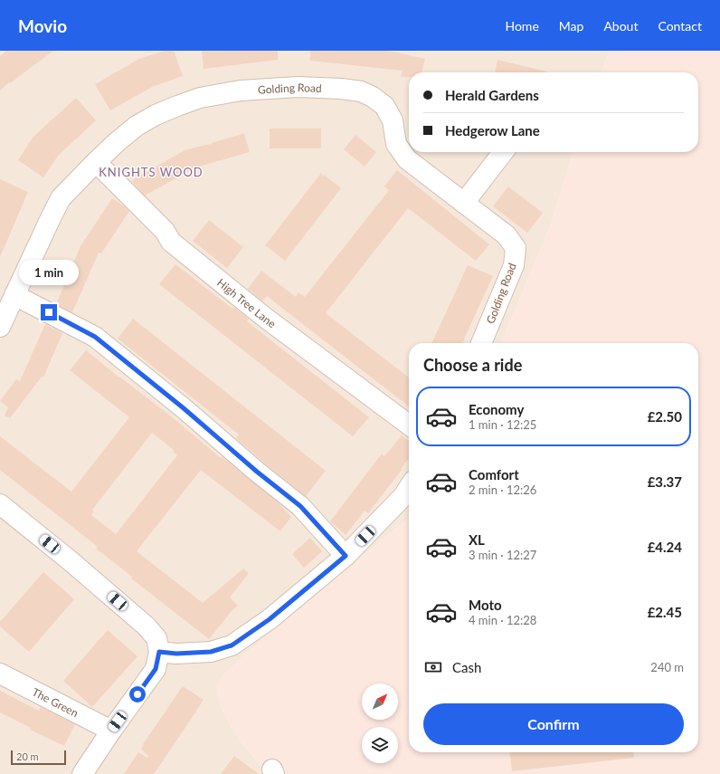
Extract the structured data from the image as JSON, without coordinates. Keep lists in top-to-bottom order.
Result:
{
  "streets": {
    "street": ["Golding Road", "High Tree Lane", "The Green"]
  },
  "crossings": [
    ["Golding Road", "High Tree Lane"]
  ],
  "districts": ["KNIGHTS WOOD"],
  "scale_bar": "20 m",
  "north": "top right",
  "page": {
    "header": "Movio",
    "nav": [
      "Home",
      "Map",
      "About",
      "Contact"
    ],
    "banner": ["Herald Gardens", "Hedgerow Lane"],
    "bubble": "1 min",
    "heading": "Choose a ride",
    "list": [
      {
        "name": "Economy",
        "note": "1 min · 12:25",
        "value": "£2.50"
      },
      {
        "name": "Comfort",
        "note": "2 min · 12:26",
        "value": "£3.37"
      },
      {
        "name": "XL",
        "note": "3 min · 12:27",
        "value": "£4.24"
      },
      {
        "name": "Moto",
        "note": "4 min · 12:28",
        "value": "£2.45"
      }
    ],
    "pay": ["Cash", "240 m"],
    "buttons": "Confirm",
    "scale": "20 m"
  }
}
